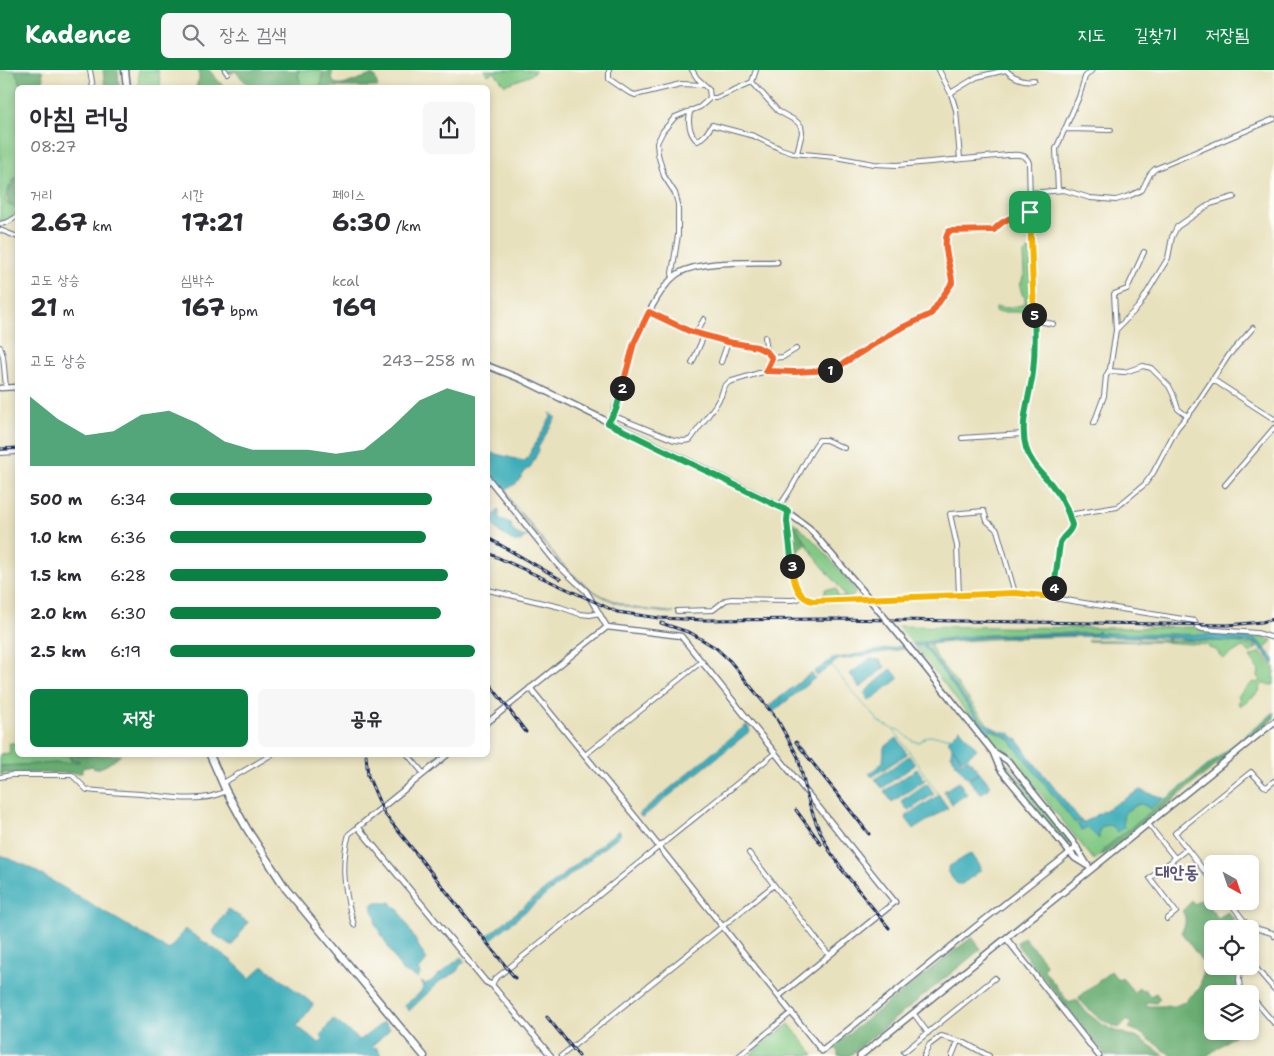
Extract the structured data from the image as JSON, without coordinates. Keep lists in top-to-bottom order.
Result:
{
  "districts": ["대안동"],
  "north": "bottom right",
  "page": {
    "header": "Kadence",
    "search": "장소 검색",
    "nav": ["지도", "길찾기", "저장됨"],
    "heading": ["아침 러닝", "08:27"],
    "stats": [
      ["거리", "2.67 km"],
      ["시간", "17:21"],
      ["페이스", "6:30 /km"],
      ["고도 상승", "21 m"],
      ["심박수", "167 bpm"],
      ["kcal", "169"]
    ],
    "pins": [
      "5",
      "1",
      "2",
      "3",
      "4"
    ],
    "chart": ["고도 상승", "243–258 m"],
    "list": [
      {
        "name": "500 m",
        "note": "6:34"
      },
      {
        "name": "1.0 km",
        "note": "6:36"
      },
      {
        "name": "1.5 km",
        "note": "6:28"
      },
      {
        "name": "2.0 km",
        "note": "6:30"
      },
      {
        "name": "2.5 km",
        "note": "6:19"
      }
    ],
    "buttons": ["저장", "공유"]
  }
}
